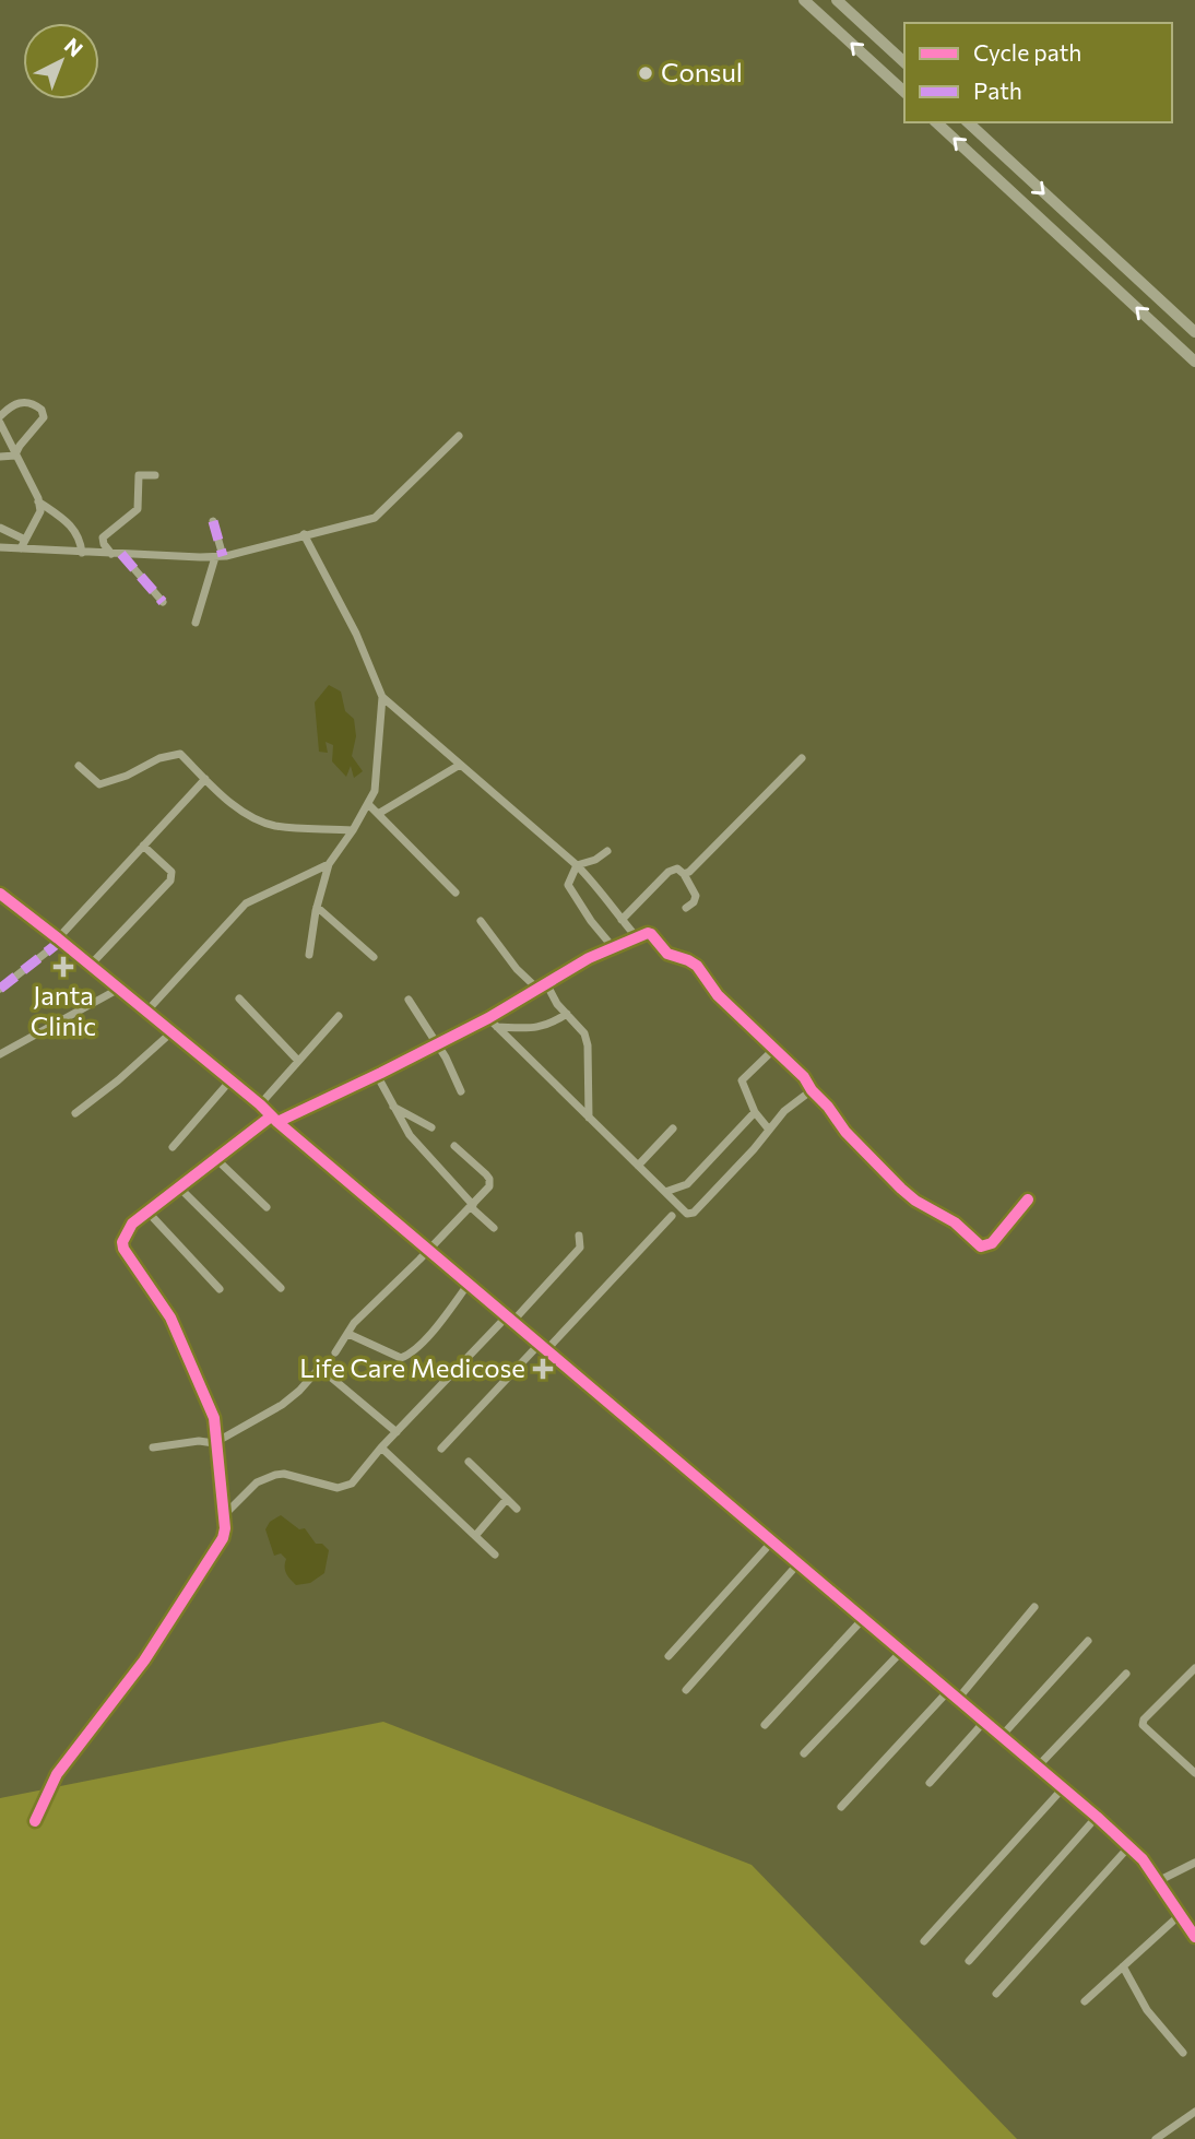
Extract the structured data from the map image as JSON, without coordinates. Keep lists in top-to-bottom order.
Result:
{
  "places": {
    "other": ["Consul"],
    "health": ["Janta Clinic", "Life Care Medicose"]
  },
  "legend": ["Cycle path", "Path"],
  "north": "top right"
}
